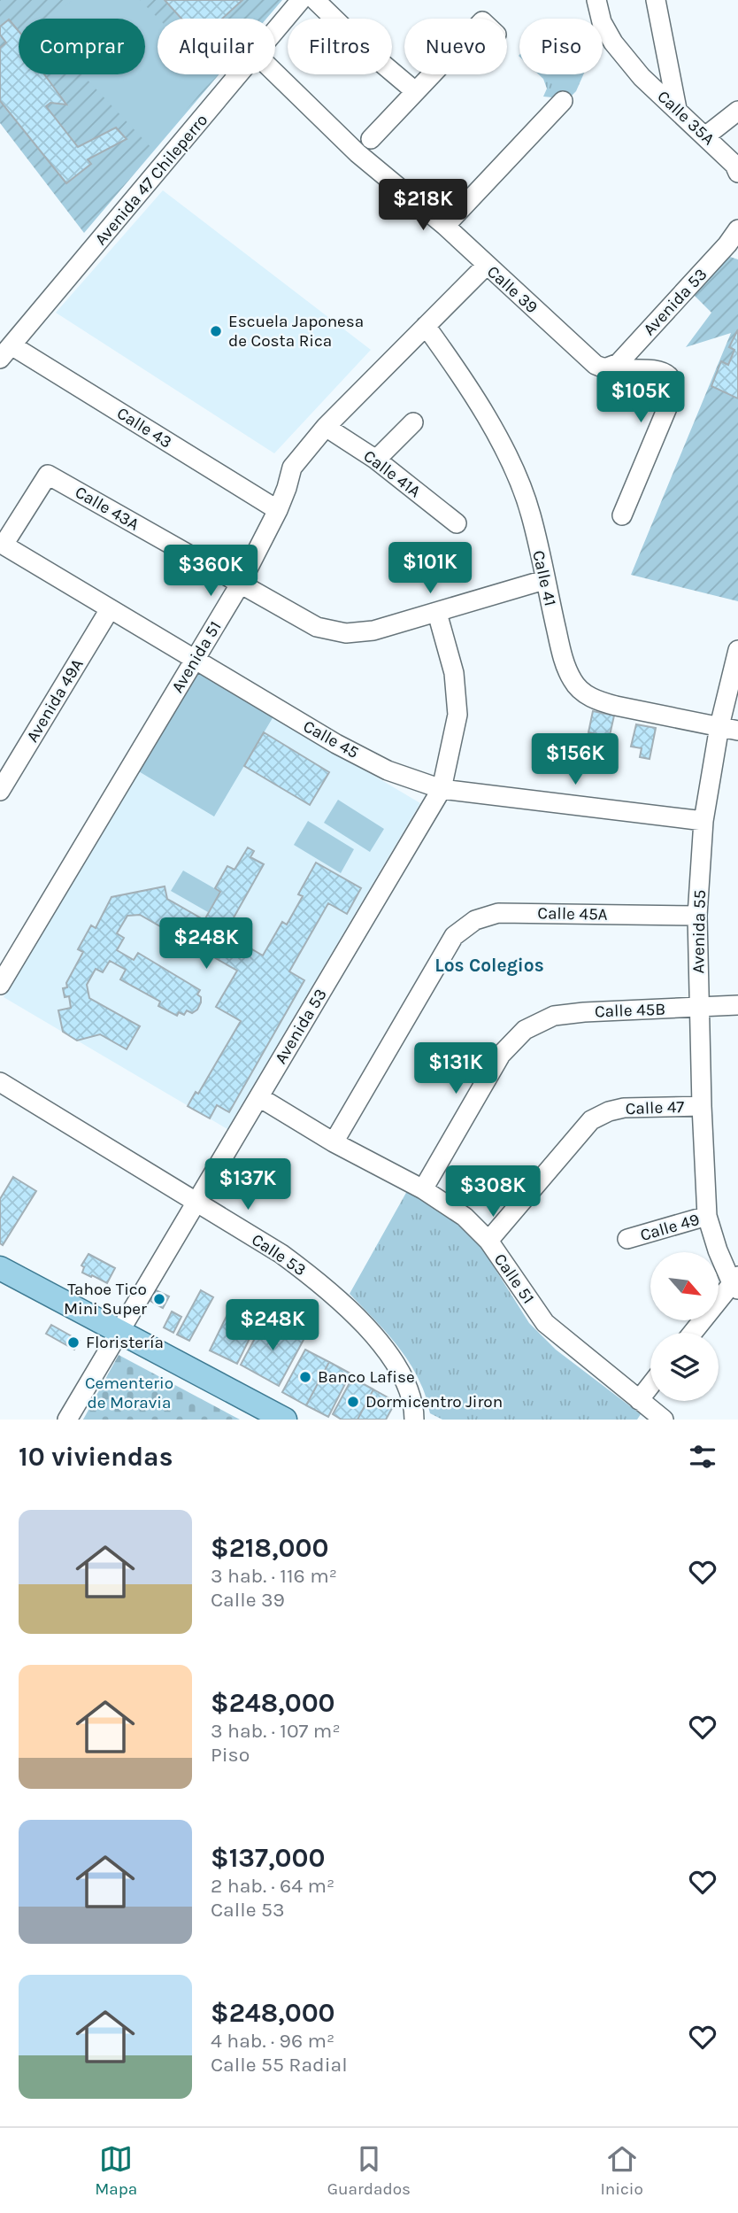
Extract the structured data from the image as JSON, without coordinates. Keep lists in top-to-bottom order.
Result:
{
  "streets": {
    "street": [
      "Calle 35A",
      "Avenida 47 Chileperro",
      "Calle 39",
      "Avenida 53",
      "Calle 43",
      "Calle 41A",
      "Calle 43A",
      "Calle 41",
      "Avenida 51",
      "Avenida 49A",
      "Calle 45",
      "Calle 45A",
      "Avenida 55",
      "Calle 45B",
      "Calle 47",
      "Calle 49",
      "Calle 53",
      "Calle 51"
    ]
  },
  "crossings": [
    ["Avenida 47 Chileperro", "Calle 43"],
    ["Calle 39", "Avenida 53"],
    ["Calle 39", "Avenida 51"],
    ["Avenida 53", "Calle 43A"],
    ["Avenida 53", "Calle 45"],
    ["Avenida 53", "Calle 53"],
    ["Avenida 53", "Calle 51"],
    ["Calle 43", "Avenida 51"],
    ["Calle 41A", "Avenida 51"],
    ["Calle 43A", "Calle 41"],
    ["Calle 43A", "Avenida 51"],
    ["Calle 43A", "Calle 45"],
    ["Calle 41", "Avenida 51"],
    ["Calle 41", "Avenida 55"],
    ["Avenida 51", "Calle 45"],
    ["Avenida 49A", "Calle 45"],
    ["Calle 45", "Avenida 55"],
    ["Calle 45A", "Avenida 55"],
    ["Calle 45A", "Calle 51"],
    ["Avenida 55", "Calle 45B"],
    ["Avenida 55", "Calle 47"],
    ["Avenida 55", "Calle 49"],
    ["Calle 45B", "Calle 51"],
    ["Calle 47", "Calle 51"]
  ],
  "districts": ["Los Colegios"],
  "parks": ["Cementerio de Moravia"],
  "places": [
    "Escuela Japonesa de Costa Rica",
    "Tahoe Tico Mini Super",
    "Floristería",
    "Banco Lafise",
    "Dormicentro Jiron"
  ],
  "north": "bottom right",
  "page": {
    "chip": [
      "Comprar",
      "Alquilar",
      "Filtros",
      "Nuevo",
      "Piso"
    ],
    "price": [
      "$218K",
      "$105K",
      "$101K",
      "$360K",
      "$156K",
      "$248K",
      "$131K",
      "$137K",
      "$308K",
      "$248K"
    ],
    "heading": "10 viviendas",
    "list": [
      {
        "name": "$218,000",
        "note": "3 hab. · 116 m² · Calle 39"
      },
      {
        "name": "$248,000",
        "note": "3 hab. · 107 m² · Piso"
      },
      {
        "name": "$137,000",
        "note": "2 hab. · 64 m² · Calle 53"
      },
      {
        "name": "$248,000",
        "note": "4 hab. · 96 m² · Calle 55 Radial"
      }
    ],
    "tabs": ["Mapa", "Guardados", "Inicio"]
  }
}
